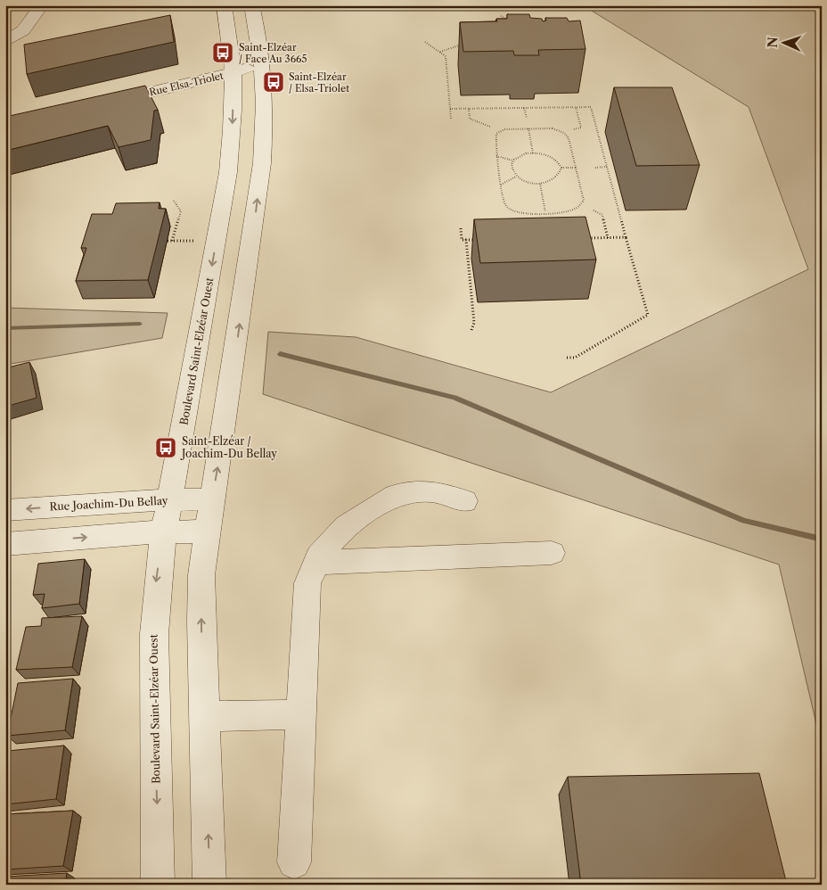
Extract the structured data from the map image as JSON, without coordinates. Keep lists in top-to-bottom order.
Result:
{
  "streets": {
    "street": ["Rue Elsa-Triolet", "Boulevard Saint-Elzéar Ouest", "Rue Joachim-Du Bellay"]
  },
  "crossings": [
    ["Rue Elsa-Triolet", "Boulevard Saint-Elzéar Ouest"],
    ["Boulevard Saint-Elzéar Ouest", "Rue Joachim-Du Bellay"]
  ],
  "places": {
    "bus stop": ["Saint-Elzéar / Face Au 3665", "Saint-Elzéar / Elsa-Triolet", "Saint-Elzéar / Joachim-Du Bellay"]
  },
  "north": "left"
}
